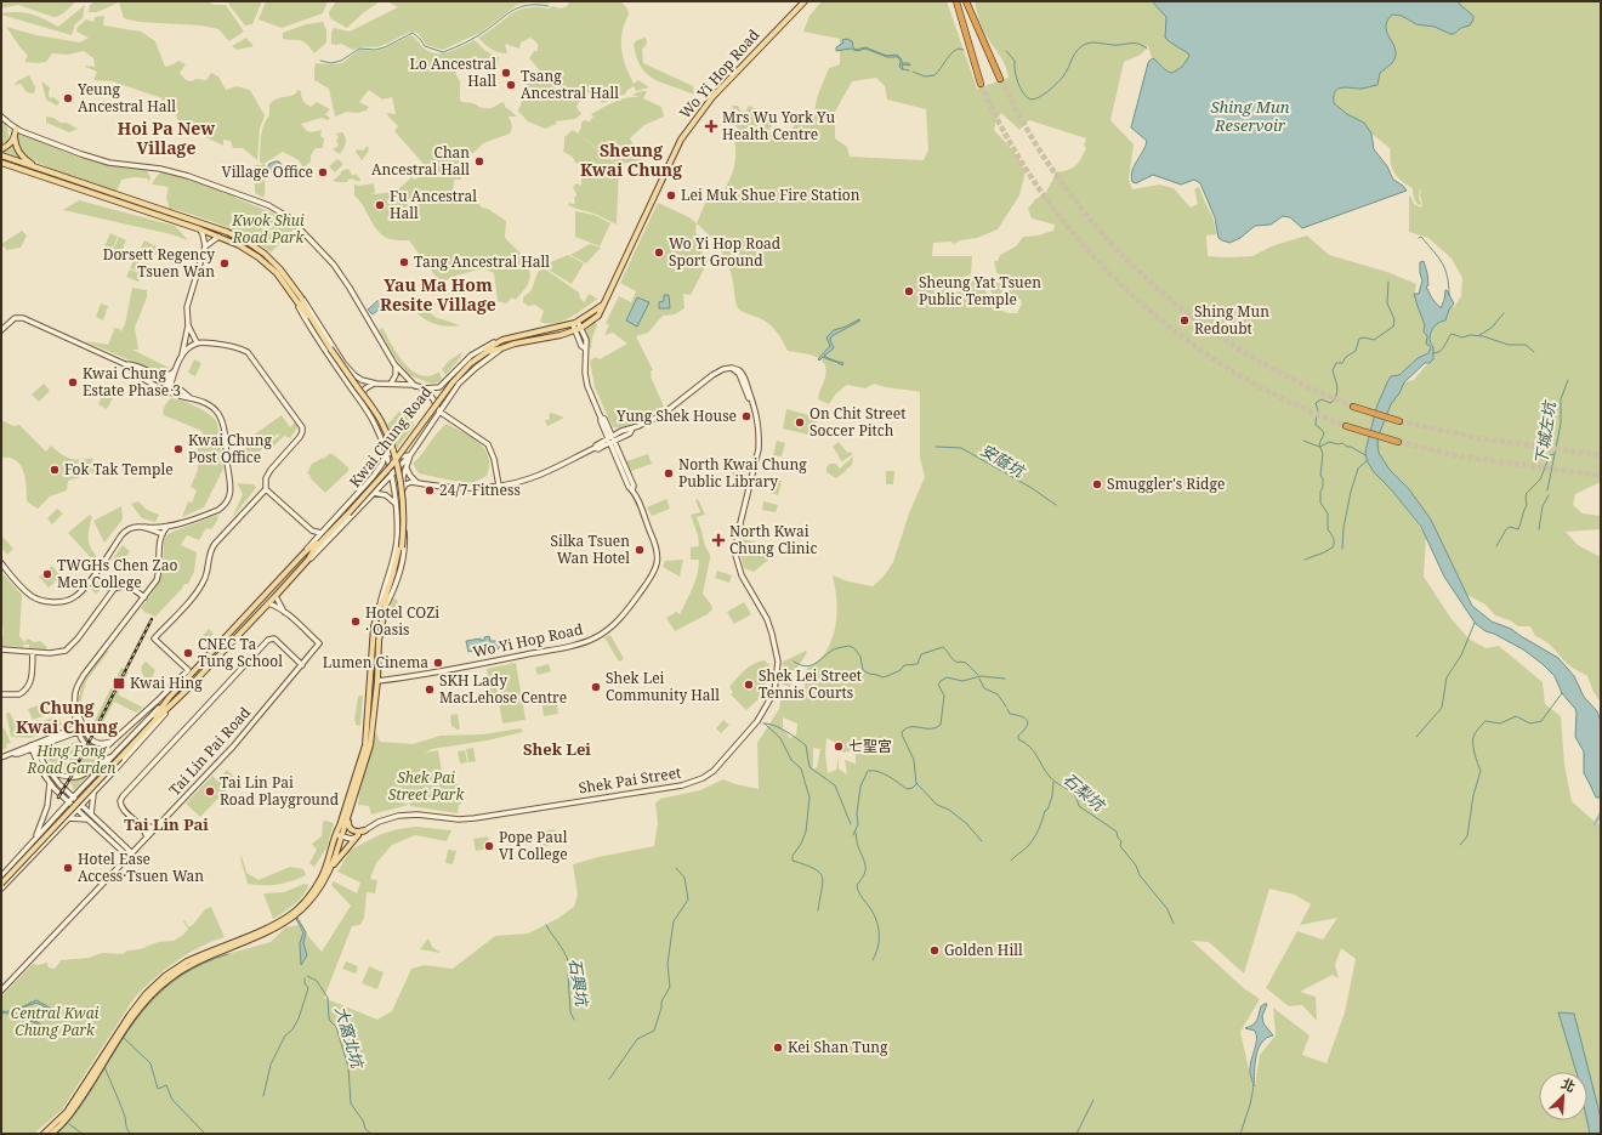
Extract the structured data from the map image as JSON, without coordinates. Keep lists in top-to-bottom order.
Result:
{
  "streets": {
    "main road": ["Wo Yi Hop Road", "Kwai Chung Road"],
    "street": ["Tai Lin Pai Road", "Shek Pai Street"]
  },
  "crossings": [
    ["Wo Yi Hop Road", "Kwai Chung Road"],
    ["Wo Yi Hop Road", "Shek Pai Street"],
    ["Kwai Chung Road", "Tai Lin Pai Road"]
  ],
  "districts": [
    "Hoi Pa New Village",
    "Sheung Kwai Chung",
    "Yau Ma Hom Resite Village",
    "Chung Kwai Chung",
    "Shek Lei",
    "Tai Lin Pai"
  ],
  "water": [
    "Shing Mun Reservoir",
    "下城左坑",
    "安蔭坑",
    "石梨坑",
    "石興坑",
    "大窩北坑"
  ],
  "parks": [
    "Kwok Shui Road Park",
    "Hing Fong Road Garden",
    "Shek Pai Street Park",
    "Central Kwai Chung Park"
  ],
  "places": {
    "other": [
      "Lo Ancestral Hall",
      "Tsang Ancestral Hall",
      "Yeung Ancestral Hall",
      "Chan Ancestral Hall",
      "Village Office",
      "Lei Muk Shue Fire Station",
      "Fu Ancestral Hall",
      "Wo Yi Hop Road Sport Ground",
      "Tang Ancestral Hall",
      "Dorsett Regency Tsuen Wan",
      "Sheung Yat Tsuen Public Temple",
      "Shing Mun Redoubt",
      "Kwai Chung Estate Phase 3",
      "Yung Shek House",
      "On Chit Street Soccer Pitch",
      "Kwai Chung Post Office",
      "Fok Tak Temple",
      "North Kwai Chung Public Library",
      "Smuggler's Ridge",
      "24/7 Fitness",
      "Silka Tsuen Wan Hotel",
      "TWGHs Chen Zao Men College",
      "Hotel COZi · Oasis",
      "CNEC Ta Tung School",
      "Lumen Cinema",
      "Shek Lei Street Tennis Courts",
      "Shek Lei Community Hall",
      "SKH Lady MacLehose Centre",
      "七聖宮",
      "Tai Lin Pai Road Playground",
      "Pope Paul VI College",
      "Hotel Ease Access·Tsuen Wan",
      "Golden Hill",
      "Kei Shan Tung"
    ],
    "health": ["Mrs Wu York Yu Health Centre", "North Kwai Chung Clinic"],
    "transit": ["Kwai Hing"]
  },
  "north": "top right"
}
